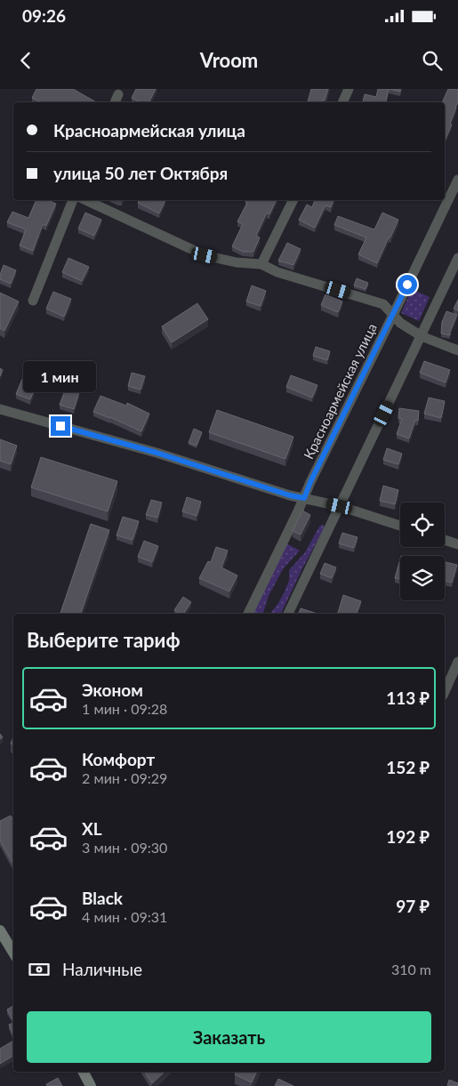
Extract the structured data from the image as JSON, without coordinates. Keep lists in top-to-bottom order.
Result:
{
  "streets": {
    "street": ["Красноармейская улица"]
  },
  "page": {
    "status": "09:26",
    "header": "Vroom",
    "banner": ["Красноармейская улица", "улица 50 лет Октября"],
    "bubble": "1 мин",
    "heading": "Выберите тариф",
    "list": [
      {
        "name": "Эконом",
        "note": "1 мин · 09:28",
        "value": "113 ₽"
      },
      {
        "name": "Комфорт",
        "note": "2 мин · 09:29",
        "value": "152 ₽"
      },
      {
        "name": "XL",
        "note": "3 мин · 09:30",
        "value": "192 ₽"
      },
      {
        "name": "Black",
        "note": "4 мин · 09:31",
        "value": "97 ₽"
      }
    ],
    "pay": ["Наличные", "310 m"],
    "buttons": "Заказать"
  }
}
